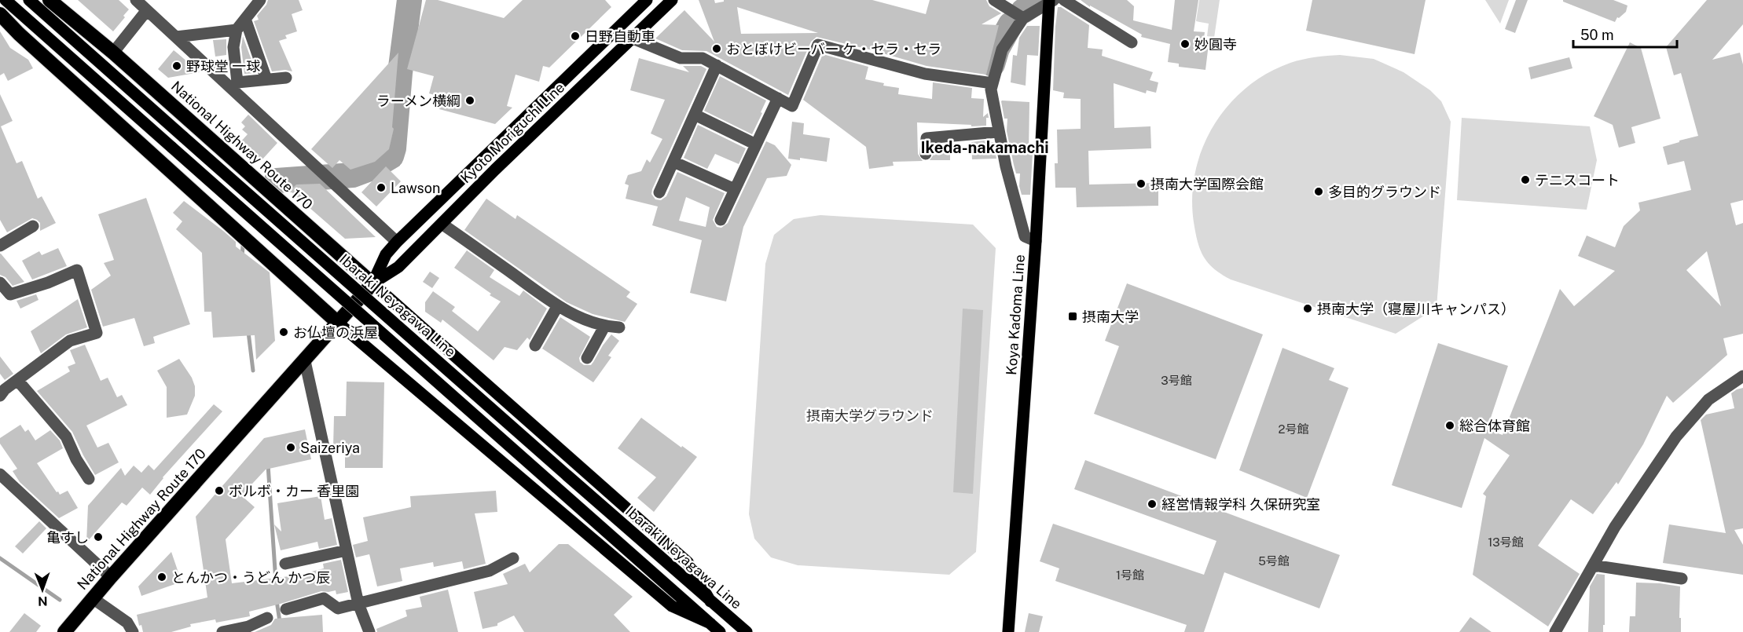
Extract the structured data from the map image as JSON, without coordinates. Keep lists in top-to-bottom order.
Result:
{
  "streets": {
    "highway": ["National Highway Route 170"],
    "main road": ["Kyoto Moriguchi Line", "Ibaraki Neyagawa Line", "Koya Kadoma Line"]
  },
  "crossings": [
    ["Kyoto Moriguchi Line", "National Highway Route 170"]
  ],
  "districts": ["Ikeda-nakamachi"],
  "parks": ["摂南大学グラウンド"],
  "places": {
    "other": [
      "日野自動車",
      "妙圓寺",
      "おとぼけビーバー ケ・セラ・セラ",
      "野球堂 一球",
      "ラーメン横綱",
      "テニスコート",
      "摂南大学国際会館",
      "Lawson",
      "多目的グラウンド",
      "摂南大学（寝屋川キャンパス）",
      "お仏壇の浜屋",
      "総合体育館",
      "Saizeriya",
      "ボルボ・カー 香里園",
      "経営情報学科 久保研究室",
      "亀すし",
      "とんかつ・うどん かつ辰"
    ],
    "transit": ["摂南大学"]
  },
  "house_numbers": [
    "3号館",
    "2号館",
    "13号館",
    "5号館",
    "1号館"
  ],
  "scale_bar": "50 m",
  "north": "bottom"
}
